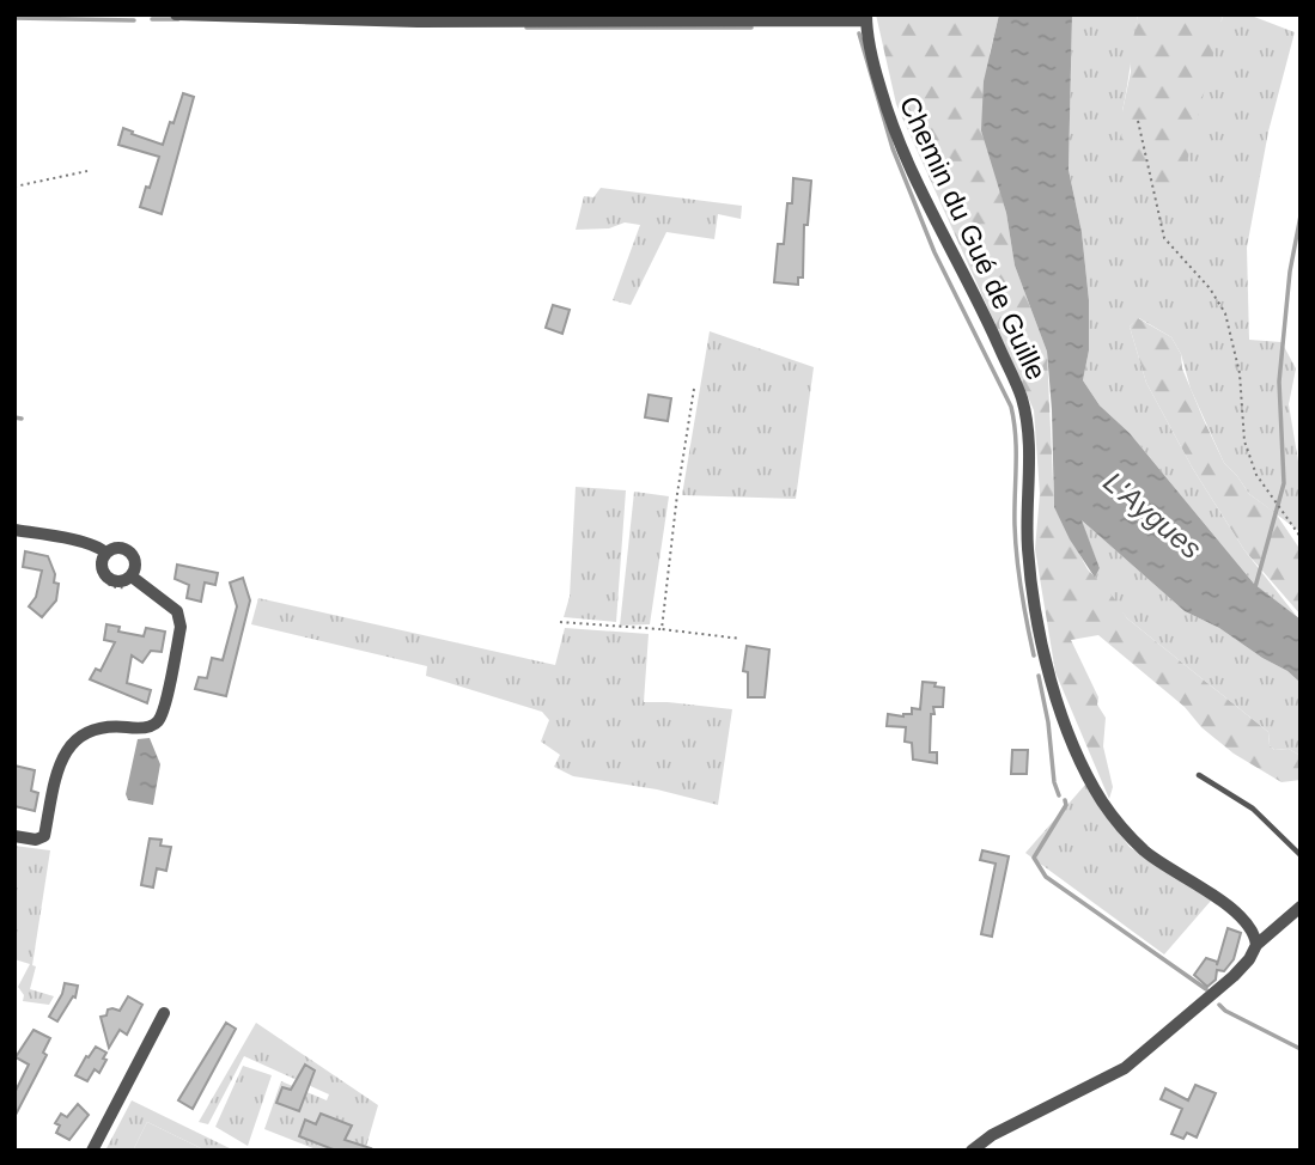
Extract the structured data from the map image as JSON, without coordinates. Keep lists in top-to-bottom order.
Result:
{
  "streets": {
    "street": ["Chemin du Gué de Guille"]
  },
  "water": ["L'Aygues"]
}
